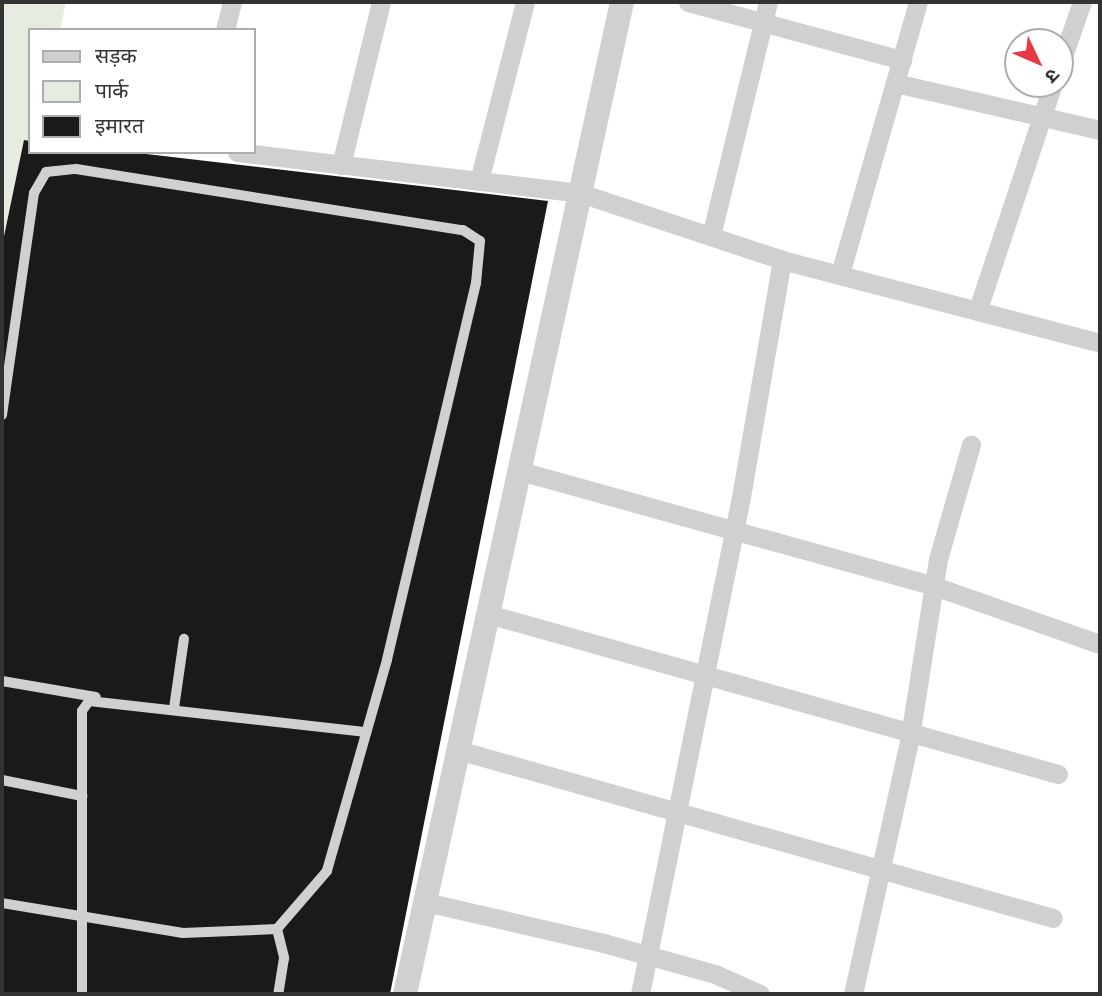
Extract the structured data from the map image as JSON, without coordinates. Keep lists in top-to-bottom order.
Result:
{
  "legend": ["सड़क", "पार्क", "इमारत"],
  "north": "bottom right"
}
